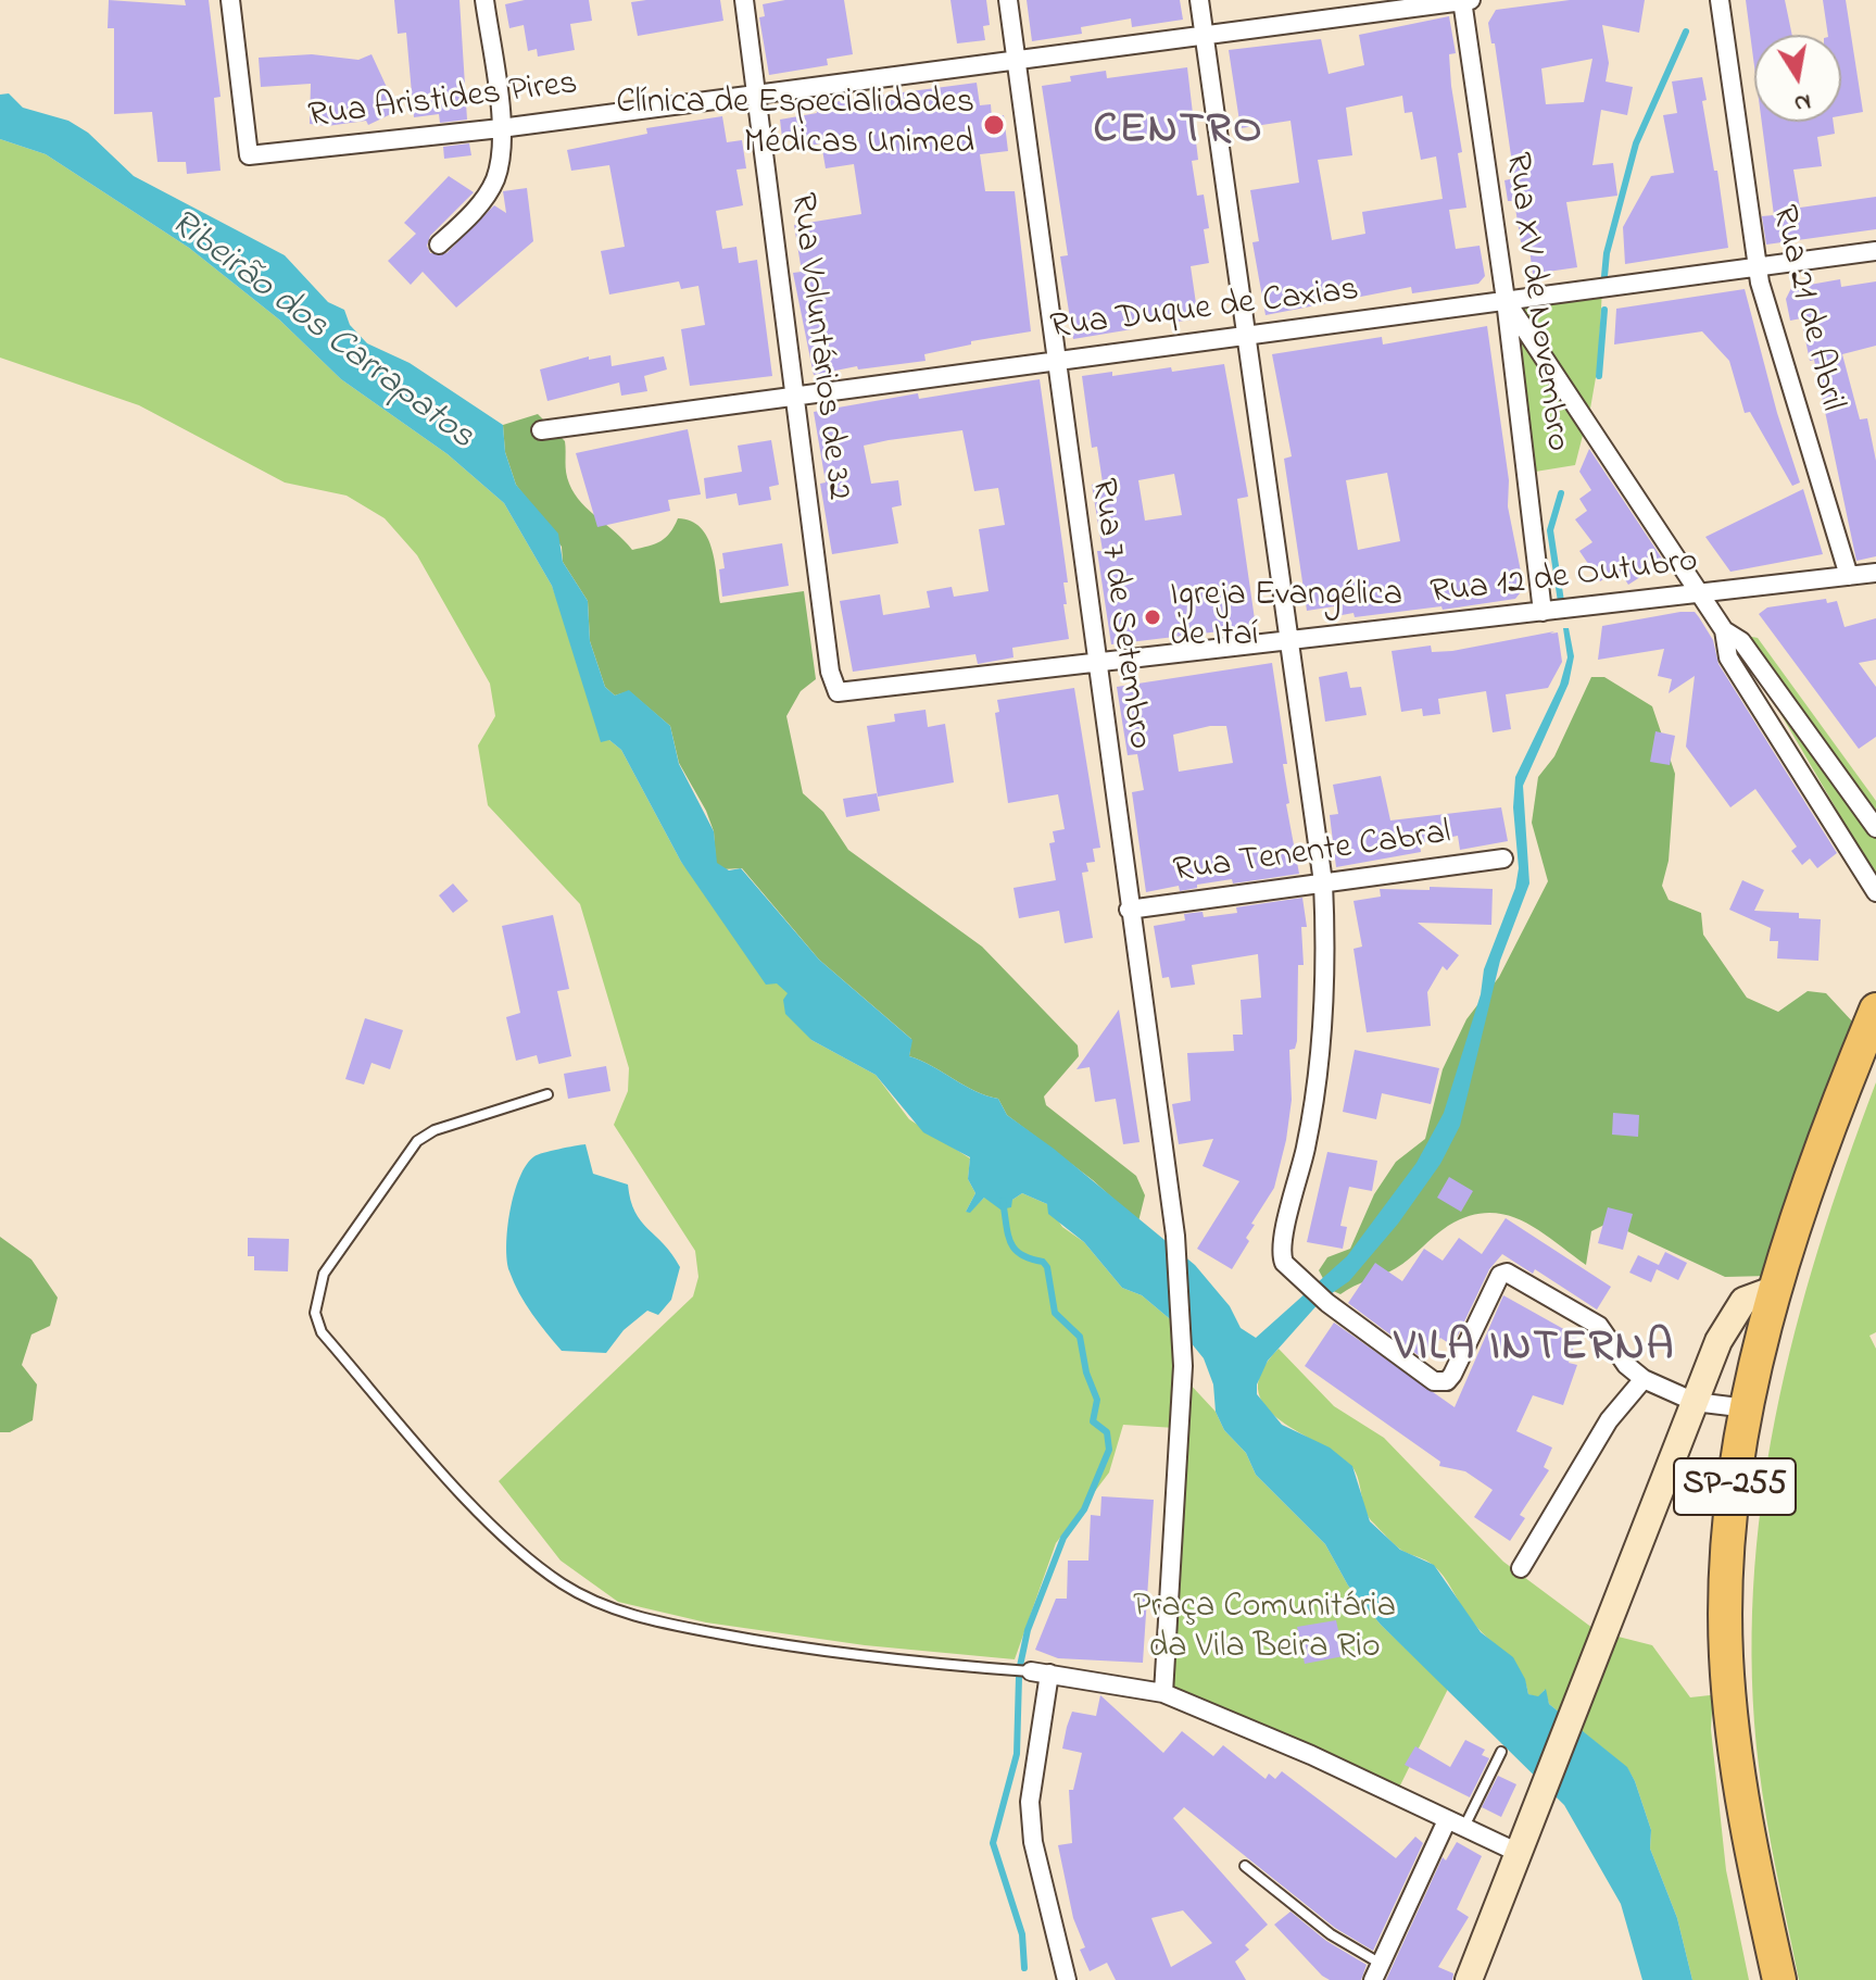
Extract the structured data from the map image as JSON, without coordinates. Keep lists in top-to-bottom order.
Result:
{
  "streets": {
    "highway": ["SP-255"],
    "street": [
      "Rua Aristides Pires",
      "Rua XV de Novembro",
      "Rua 21 de Abril",
      "Rua Duque de Caxias",
      "Rua Voluntários de 32",
      "Rua 12 de Outubro",
      "Rua 7 de Setembro",
      "Rua Tenente Cabral"
    ]
  },
  "crossings": [
    ["Rua Aristides Pires", "Rua XV de Novembro"],
    ["Rua Aristides Pires", "Rua Voluntários de 32"],
    ["Rua Aristides Pires", "Rua 7 de Setembro"],
    ["Rua XV de Novembro", "Rua Duque de Caxias"],
    ["Rua XV de Novembro", "Rua 12 de Outubro"],
    ["Rua 21 de Abril", "Rua Duque de Caxias"],
    ["Rua 21 de Abril", "Rua 12 de Outubro"],
    ["Rua Duque de Caxias", "Rua Voluntários de 32"],
    ["Rua Duque de Caxias", "Rua 7 de Setembro"],
    ["Rua Voluntários de 32", "Rua 12 de Outubro"],
    ["Rua 12 de Outubro", "Rua 7 de Setembro"],
    ["Rua 7 de Setembro", "Rua Tenente Cabral"]
  ],
  "districts": ["CENTRO", "VILA INTERNA"],
  "water": ["Ribeirão dos Carrapatos"],
  "parks": ["Praça Comunitária da Vila Beira Rio"],
  "places": ["Clínica de Especialidades Médicas Unimed", "Igreja Evangélica de Itaí"],
  "north": "bottom"
}
